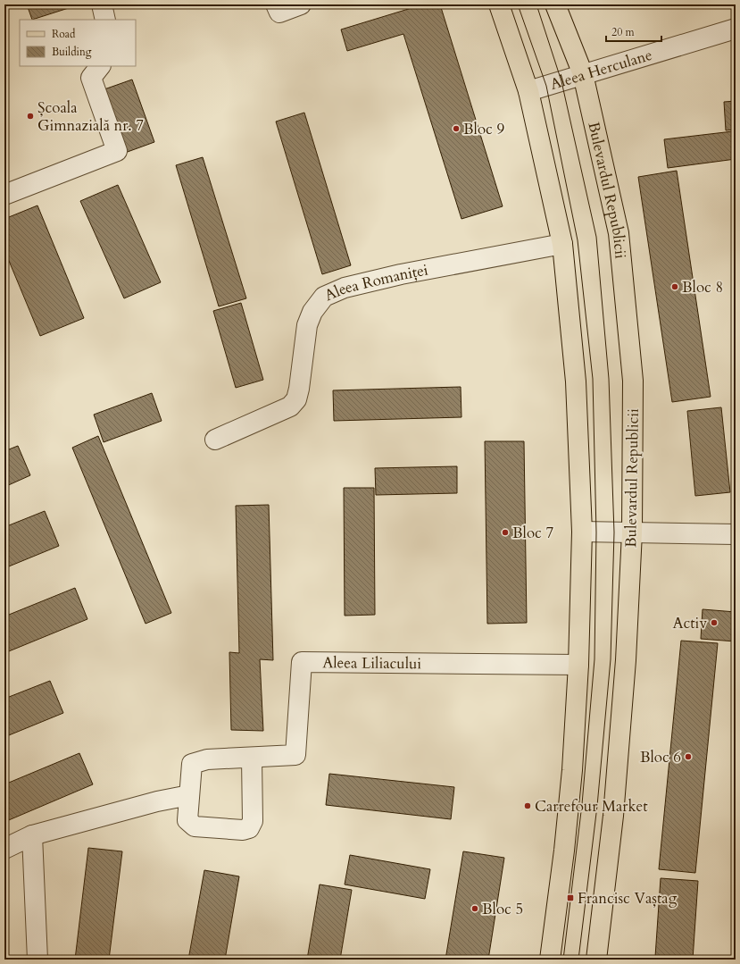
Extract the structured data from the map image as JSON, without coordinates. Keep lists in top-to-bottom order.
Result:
{
  "streets": {
    "main road": ["Bulevardul Republicii"],
    "street": ["Aleea Herculane", "Aleea Romaniței", "Aleea Liliacului"]
  },
  "crossings": [
    ["Aleea Herculane", "Bulevardul Republicii"]
  ],
  "places": {
    "other": [
      "Școala Gimnazială nr. 7",
      "Bloc 9",
      "Bloc 8",
      "Bloc 7",
      "Activ",
      "Bloc 6",
      "Carrefour Market",
      "Bloc 5"
    ],
    "transit": ["Francisc Vaștag"]
  },
  "legend": ["Road", "Building"],
  "scale_bar": "20 m"
}
